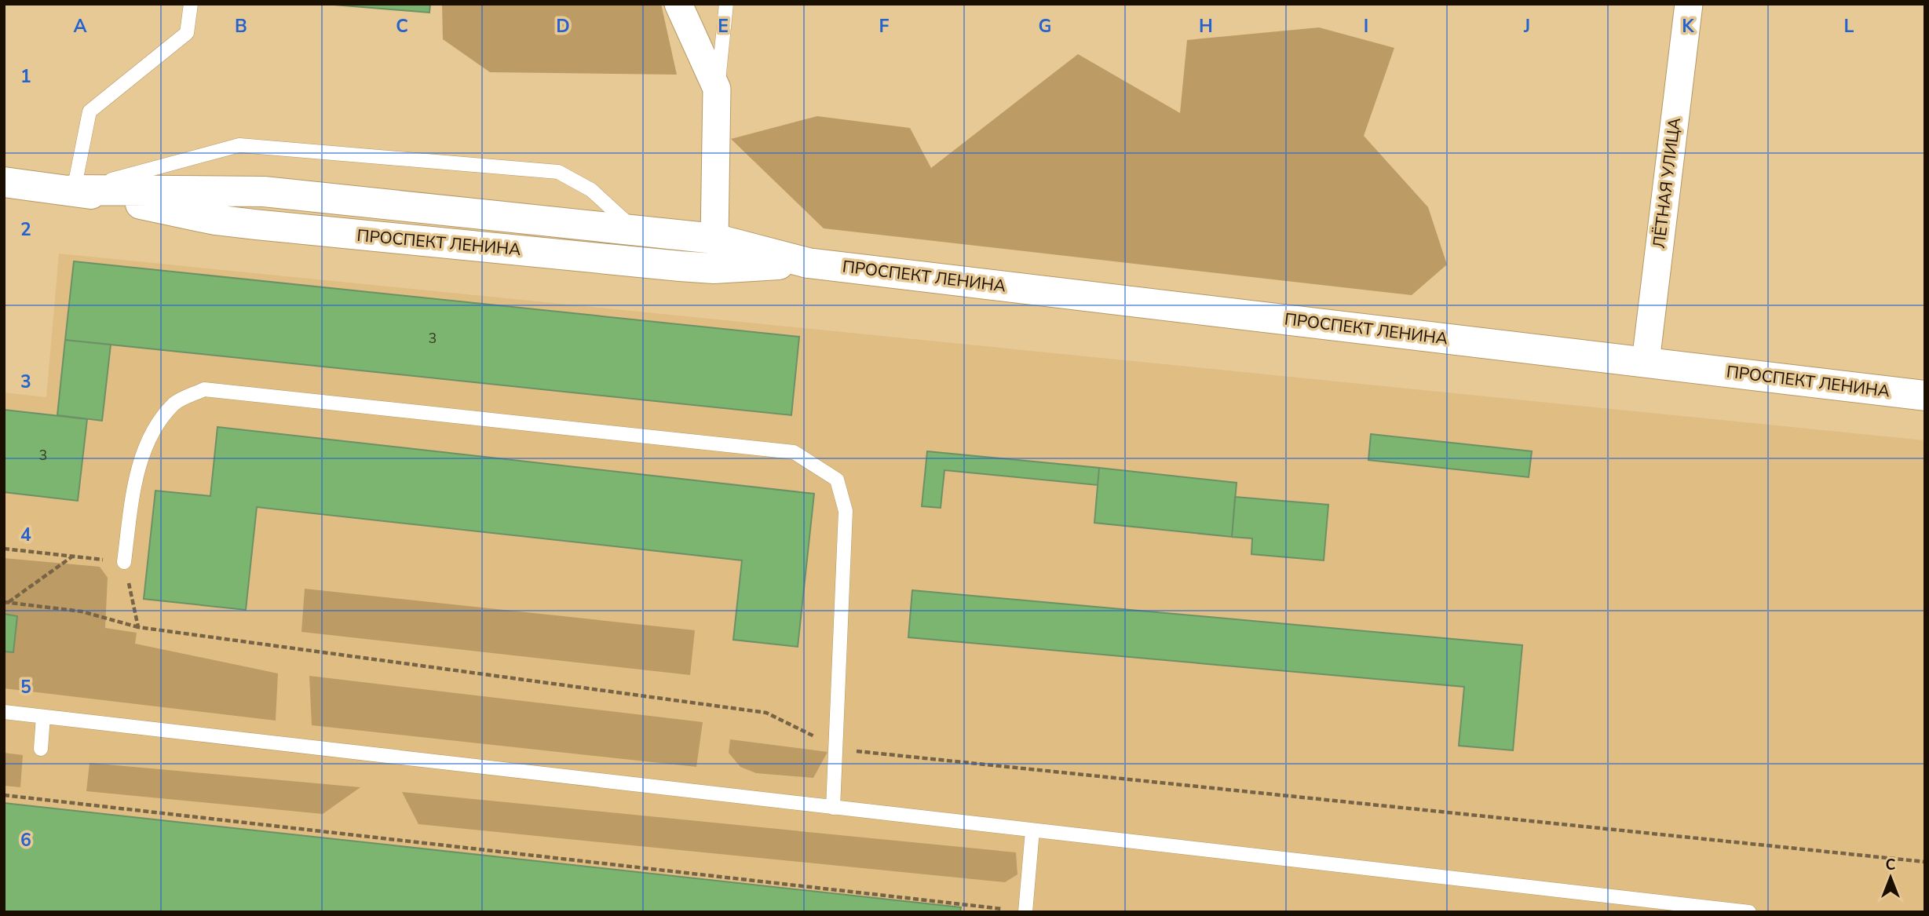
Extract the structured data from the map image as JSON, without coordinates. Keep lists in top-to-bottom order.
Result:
{
  "streets": {
    "street": ["ЛЁТНАЯ УЛИЦА", "ПРОСПЕКТ ЛЕНИНА"]
  },
  "crossings": [
    ["ЛЁТНАЯ УЛИЦА", "ПРОСПЕКТ ЛЕНИНА"]
  ],
  "house_numbers": ["3", "3"],
  "north": "top",
  "grid": {
    "columns": [
      "A",
      "B",
      "C",
      "D",
      "E",
      "F",
      "G",
      "H",
      "I",
      "J",
      "K",
      "L"
    ],
    "rows": [
      "1",
      "2",
      "3",
      "4",
      "5",
      "6"
    ]
  }
}
